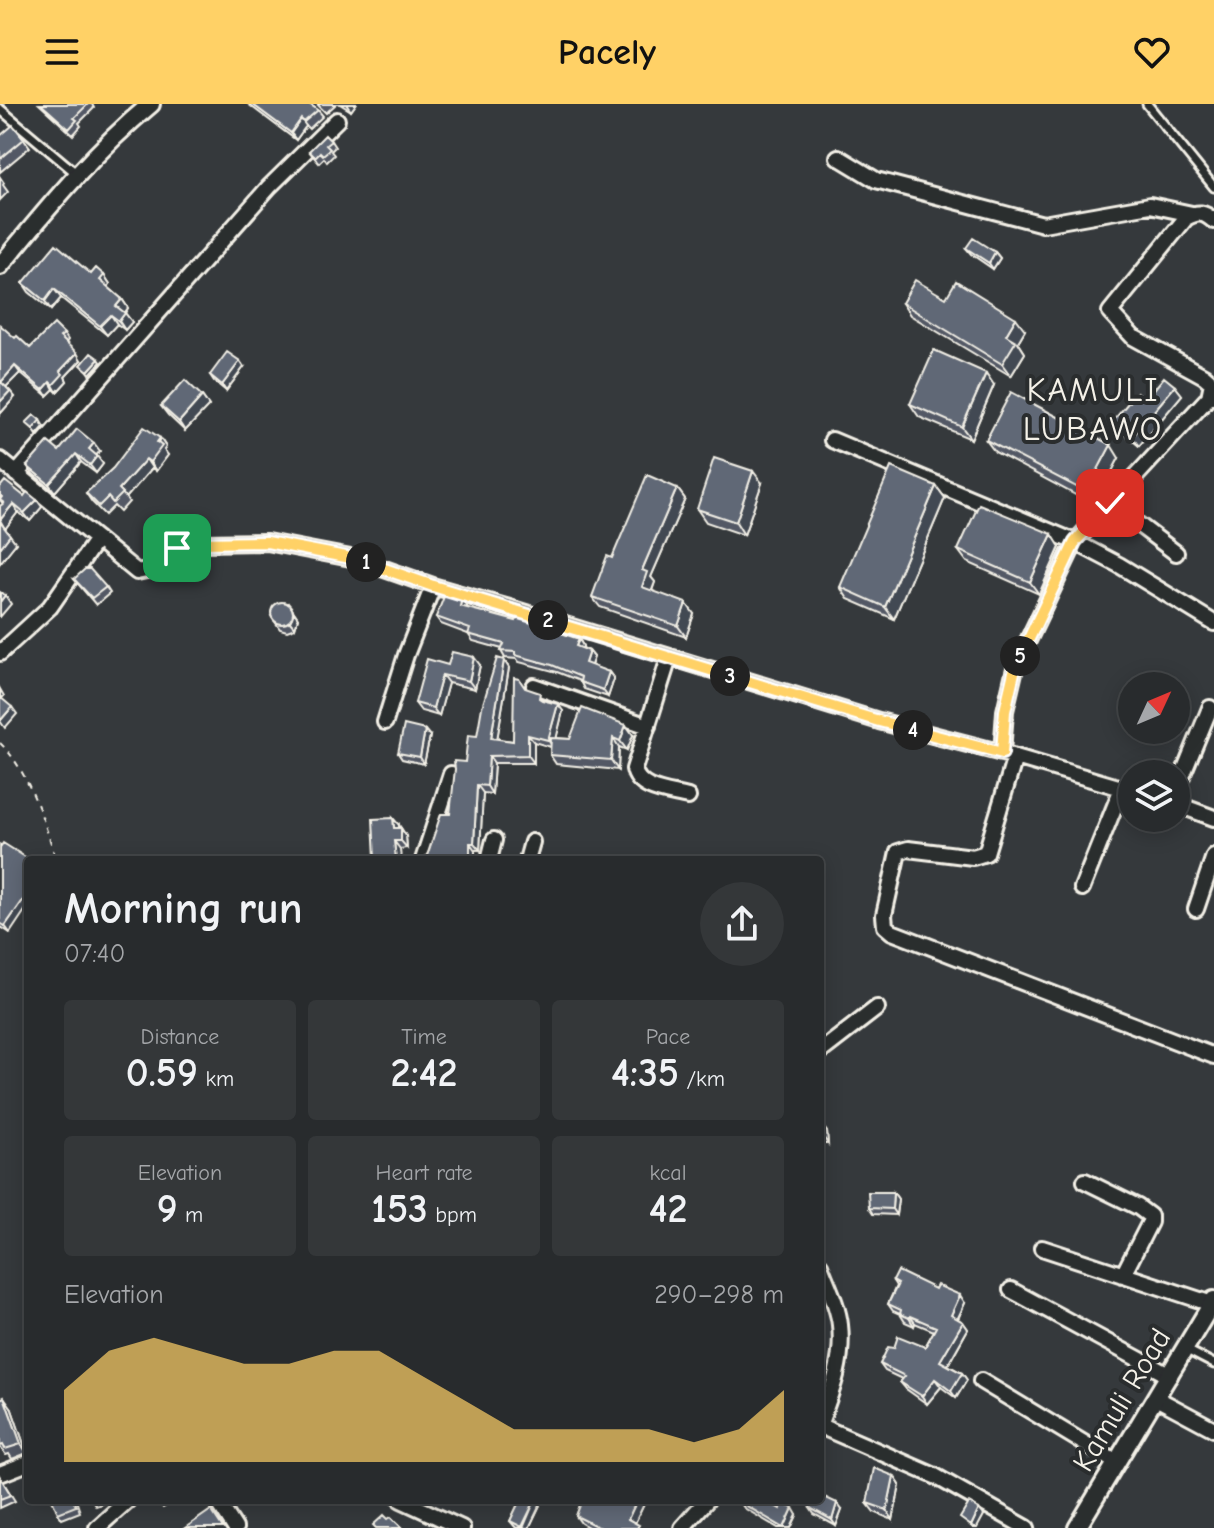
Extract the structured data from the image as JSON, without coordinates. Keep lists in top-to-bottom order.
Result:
{
  "streets": {
    "street": ["Kamuli Road"]
  },
  "districts": ["KAMULI LUBAWO"],
  "north": "top right",
  "page": {
    "header": "Pacely",
    "pins": [
      "1",
      "2",
      "5",
      "3",
      "4"
    ],
    "heading": ["Morning run", "07:40"],
    "stats": [
      ["Distance", "0.59 km"],
      ["Time", "2:42"],
      ["Pace", "4:35 /km"],
      ["Elevation", "9 m"],
      ["Heart rate", "153 bpm"],
      ["kcal", "42"]
    ],
    "chart": ["Elevation", "290–298 m"]
  }
}
